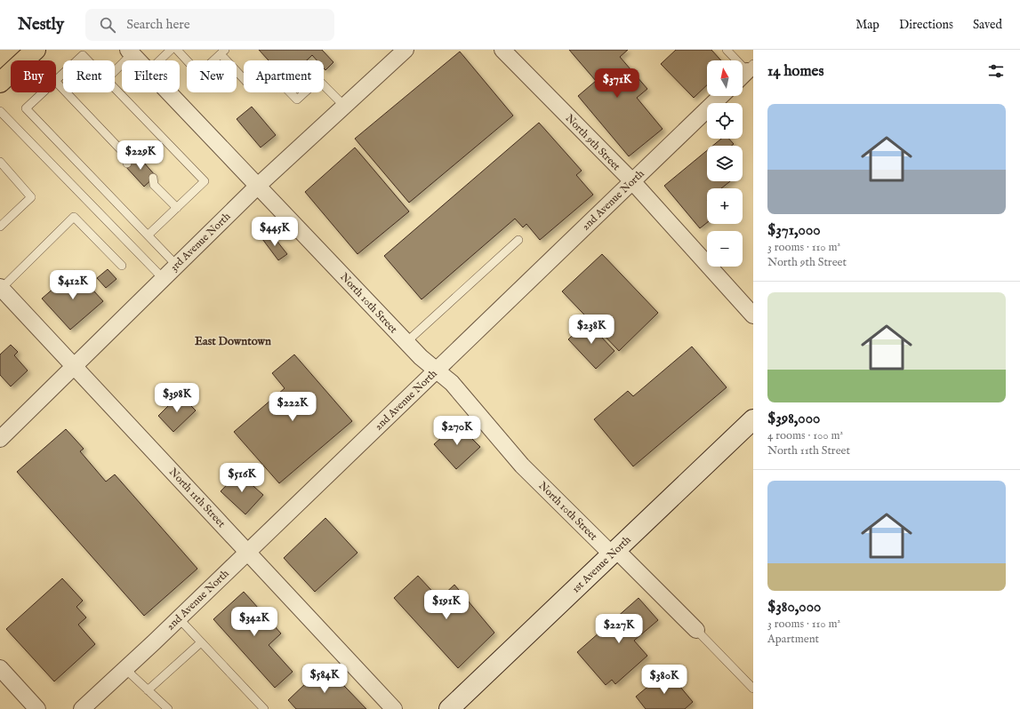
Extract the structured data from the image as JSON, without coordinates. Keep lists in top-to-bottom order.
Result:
{
  "streets": {
    "main road": ["1st Avenue North"],
    "street": [
      "North 9th Street",
      "2nd Avenue North",
      "3rd Avenue North",
      "North 10th Street",
      "North 11th Street"
    ]
  },
  "crossings": [
    ["North 9th Street", "2nd Avenue North"],
    ["2nd Avenue North", "North 10th Street"],
    ["2nd Avenue North", "North 11th Street"],
    ["3rd Avenue North", "North 10th Street"],
    ["3rd Avenue North", "North 11th Street"],
    ["North 10th Street", "1st Avenue North"]
  ],
  "districts": ["East Downtown"],
  "north": "top",
  "page": {
    "header": "Nestly",
    "search": "Search here",
    "nav": ["Map", "Directions", "Saved"],
    "heading": "14 homes",
    "map_buttons": ["+", "−"],
    "chip": [
      "Buy",
      "Rent",
      "Filters",
      "New",
      "Apartment"
    ],
    "price": [
      "$371K",
      "$229K",
      "$445K",
      "$412K",
      "$238K",
      "$398K",
      "$222K",
      "$270K",
      "$516K",
      "$191K",
      "$342K",
      "$227K",
      "$584K",
      "$380K"
    ],
    "list": [
      {
        "name": "$371,000",
        "note": "3 rooms · 110 m² · North 9th Street"
      },
      {
        "name": "$398,000",
        "note": "4 rooms · 100 m² · North 11th Street"
      },
      {
        "name": "$380,000",
        "note": "3 rooms · 110 m² · Apartment"
      }
    ]
  }
}
